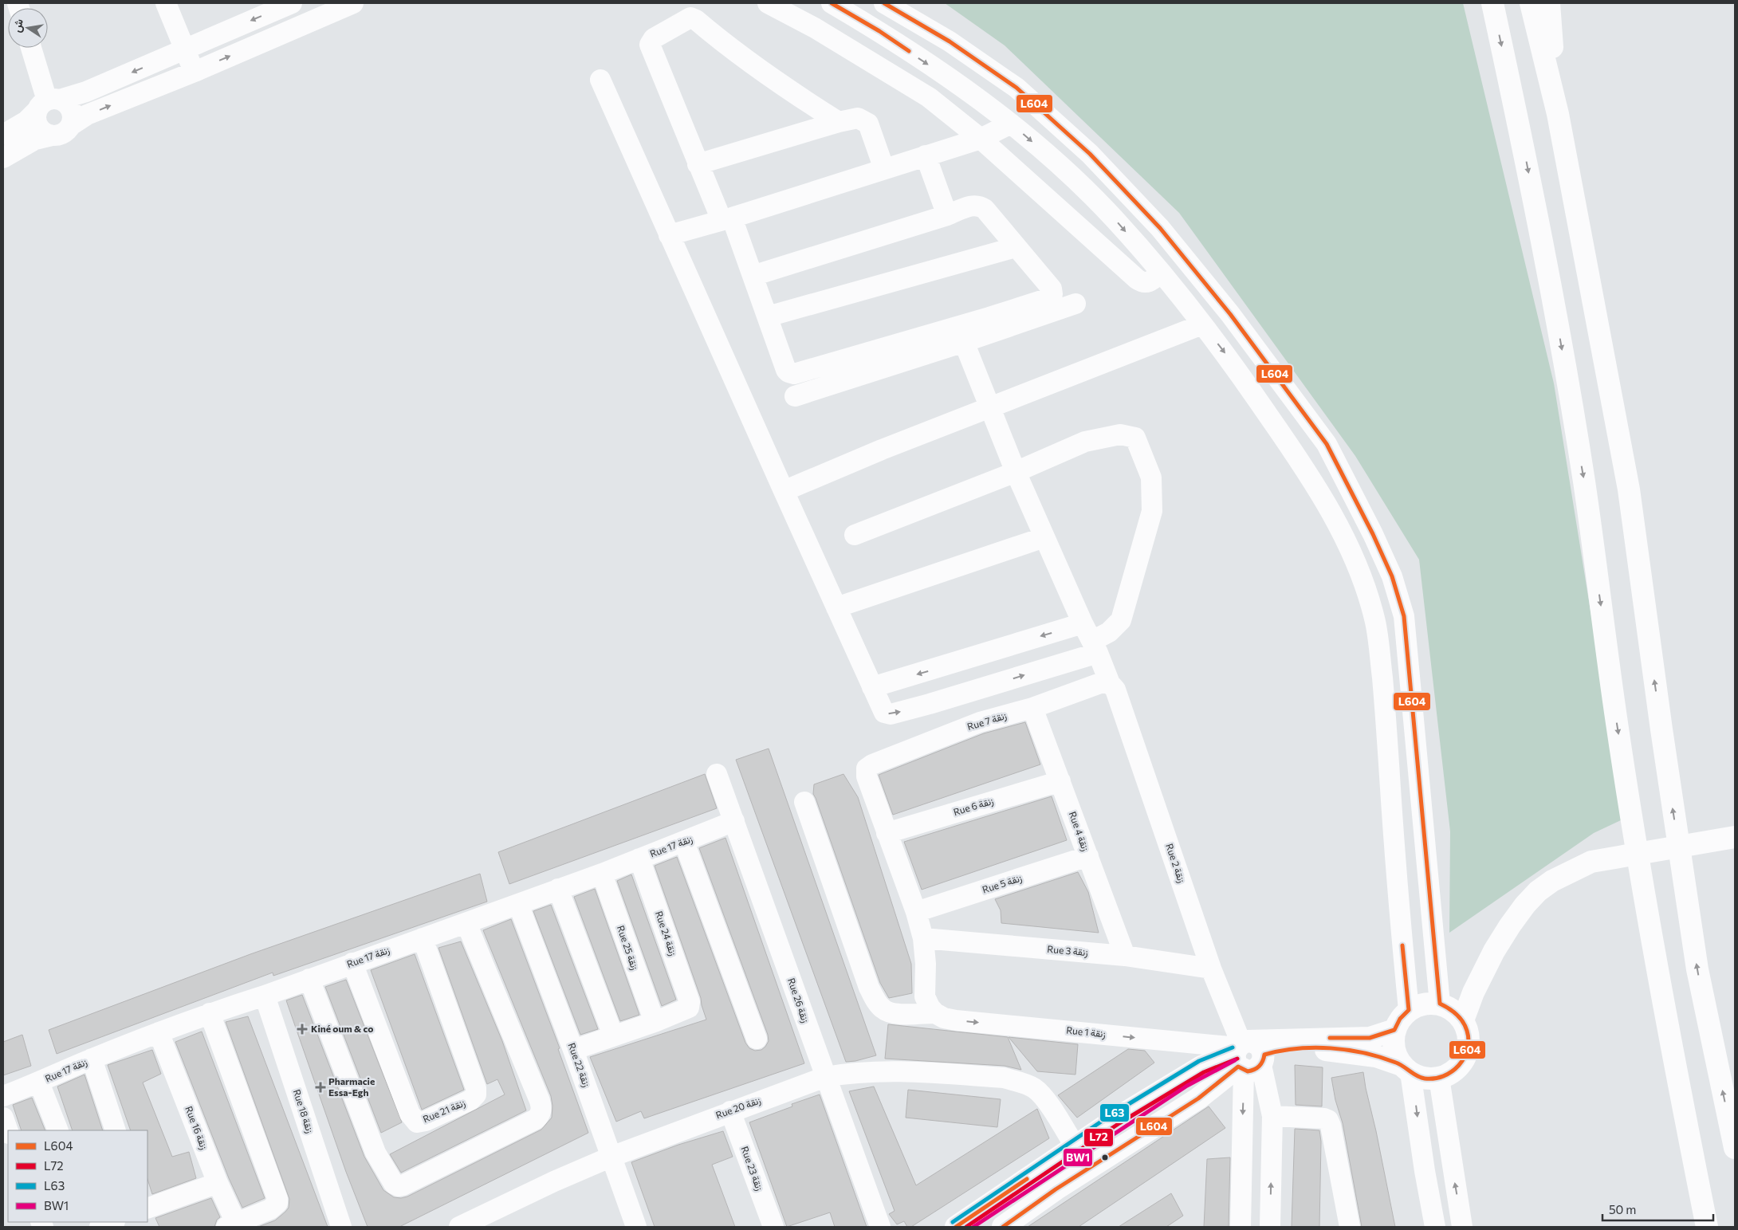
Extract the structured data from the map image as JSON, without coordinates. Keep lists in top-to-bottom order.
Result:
{
  "streets": {
    "street": [
      "Rue 7 زنقة",
      "Rue 6 زنقة",
      "Rue 4 زنقة",
      "Rue 17 زنقة",
      "Rue 2 زنقة",
      "Rue 5 زنقة",
      "Rue 24 زنقة",
      "Rue 25 زنقة",
      "Rue 3 زنقة",
      "Rue 26 زنقة",
      "Rue 1 زنقة",
      "Rue 22 زنقة",
      "Rue 20 زنقة",
      "Rue 18 زنقة",
      "Rue 21 زنقة",
      "Rue 16 زنقة",
      "Rue 23 زنقة"
    ]
  },
  "crossings": [
    ["Rue 7 زنقة", "Rue 6 زنقة"],
    ["Rue 7 زنقة", "Rue 4 زنقة"],
    ["Rue 7 زنقة", "Rue 2 زنقة"],
    ["Rue 6 زنقة", "Rue 4 زنقة"],
    ["Rue 4 زنقة", "Rue 5 زنقة"],
    ["Rue 4 زنقة", "Rue 3 زنقة"],
    ["Rue 17 زنقة", "Rue 24 زنقة"],
    ["Rue 17 زنقة", "Rue 25 زنقة"],
    ["Rue 17 زنقة", "Rue 26 زنقة"],
    ["Rue 17 زنقة", "Rue 22 زنقة"],
    ["Rue 17 زنقة", "Rue 18 زنقة"],
    ["Rue 17 زنقة", "Rue 21 زنقة"],
    ["Rue 17 زنقة", "Rue 16 زنقة"],
    ["Rue 2 زنقة", "Rue 3 زنقة"],
    ["Rue 2 زنقة", "Rue 1 زنقة"],
    ["Rue 24 زنقة", "Rue 25 زنقة"],
    ["Rue 26 زنقة", "Rue 20 زنقة"],
    ["Rue 22 زنقة", "Rue 20 زنقة"],
    ["Rue 20 زنقة", "Rue 23 زنقة"]
  ],
  "one_way": ["Rue 1 زنقة"],
  "places": {
    "health": ["Kiné oum & co", "Pharmacie Essa-Egh"]
  },
  "lines": [
    "transit line L604",
    "transit line L63",
    "transit line L72",
    "transit line BW1"
  ],
  "legend": [
    "L604",
    "L72",
    "L63",
    "BW1"
  ],
  "scale_bar": "50 m",
  "north": "left"
}
